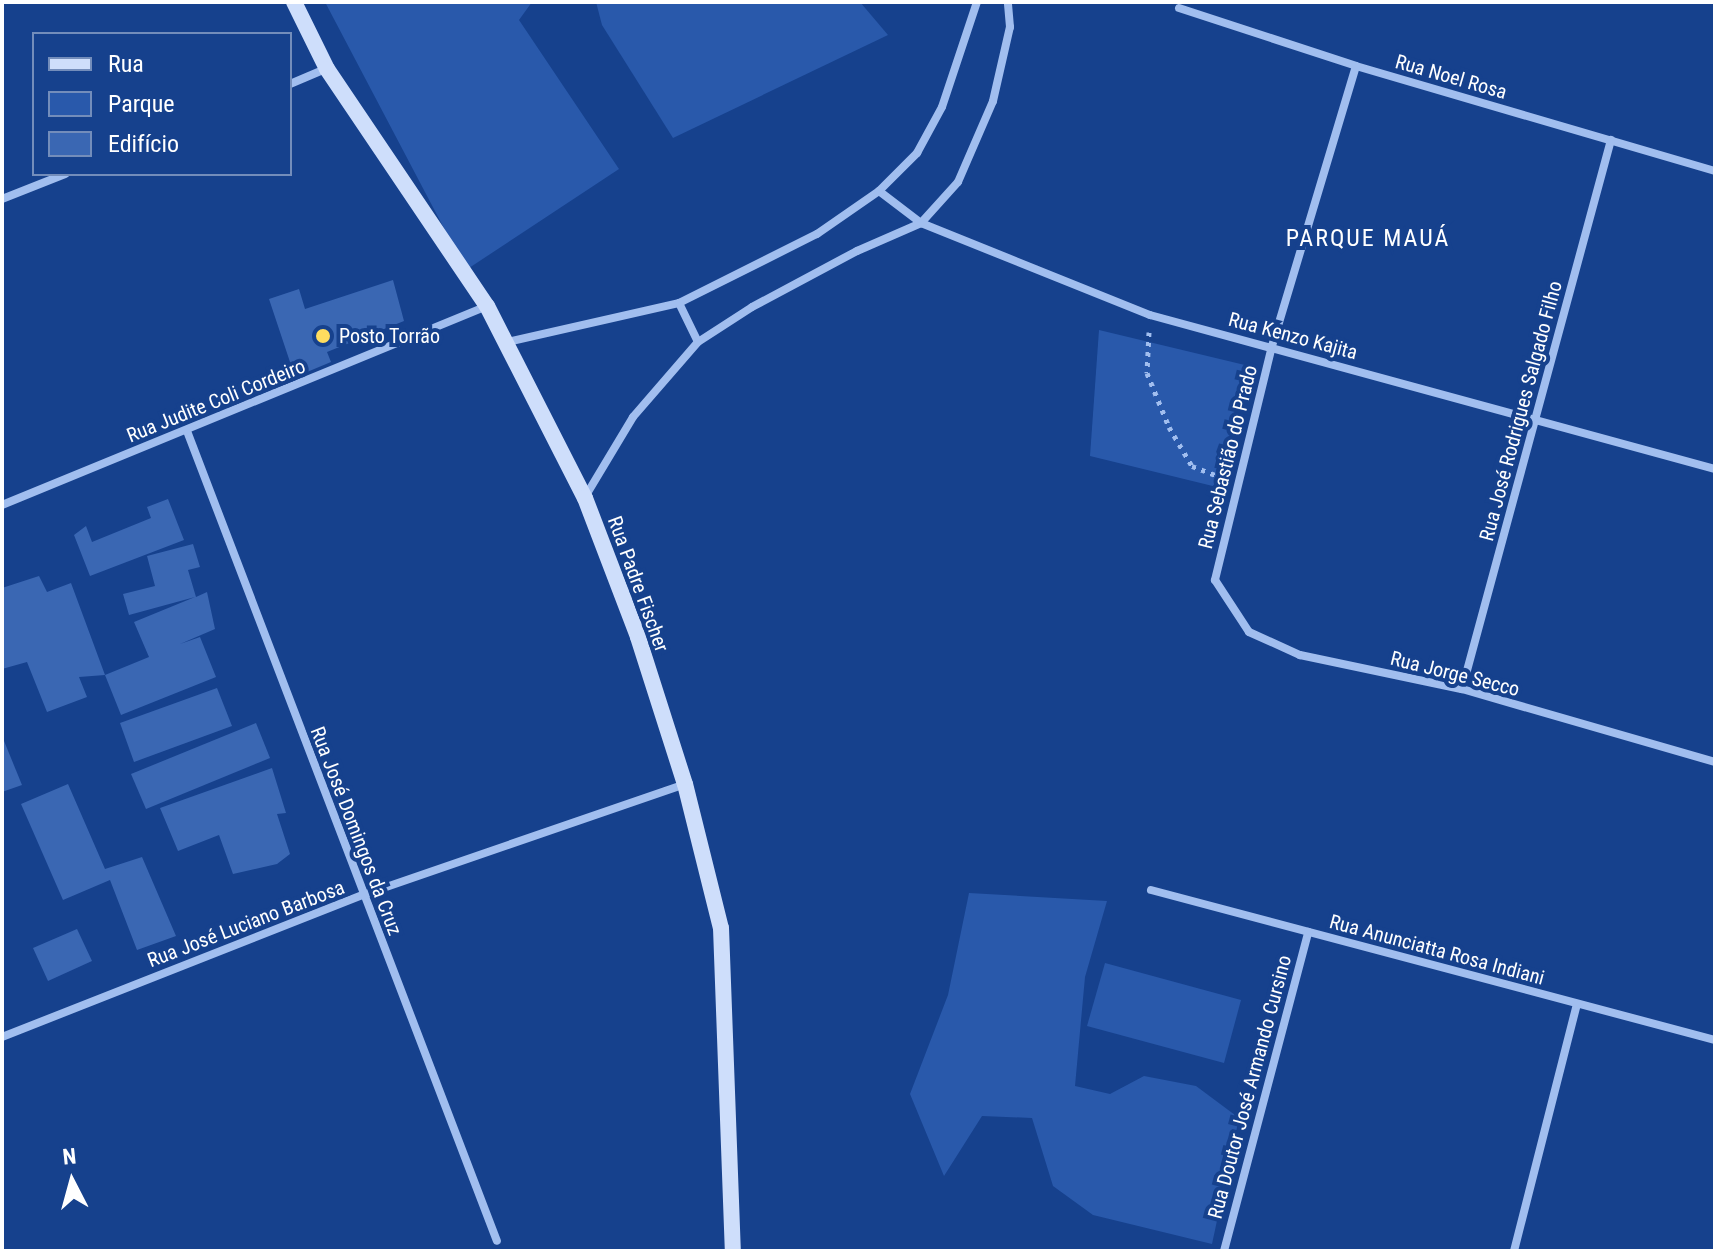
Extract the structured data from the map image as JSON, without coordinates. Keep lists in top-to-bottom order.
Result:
{
  "streets": {
    "main road": ["Rua Padre Fischer"],
    "street": [
      "Rua Noel Rosa",
      "Rua Kenzo Kajita",
      "Rua Judite Coli Cordeiro",
      "Rua José Rodrigues Salgado Filho",
      "Rua Sebastião do Prado",
      "Rua Jorge Secco",
      "Rua José Domingos da Cruz",
      "Rua José Luciano Barbosa",
      "Rua Anunciatta Rosa Indiani",
      "Rua Doutor José Armando Cursino"
    ]
  },
  "crossings": [
    ["Rua Noel Rosa", "Rua José Rodrigues Salgado Filho"],
    ["Rua Noel Rosa", "Rua Sebastião do Prado"],
    ["Rua Kenzo Kajita", "Rua José Rodrigues Salgado Filho"],
    ["Rua Kenzo Kajita", "Rua Sebastião do Prado"],
    ["Rua Judite Coli Cordeiro", "Rua Padre Fischer"],
    ["Rua Judite Coli Cordeiro", "Rua José Domingos da Cruz"],
    ["Rua José Rodrigues Salgado Filho", "Rua Jorge Secco"],
    ["Rua Sebastião do Prado", "Rua Jorge Secco"],
    ["Rua Padre Fischer", "Rua José Luciano Barbosa"],
    ["Rua José Domingos da Cruz", "Rua José Luciano Barbosa"],
    ["Rua Anunciatta Rosa Indiani", "Rua Doutor José Armando Cursino"]
  ],
  "districts": ["PARQUE MAUÁ"],
  "places": ["Posto Torrão"],
  "legend": ["Rua", "Parque", "Edifício"],
  "north": "top"
}
